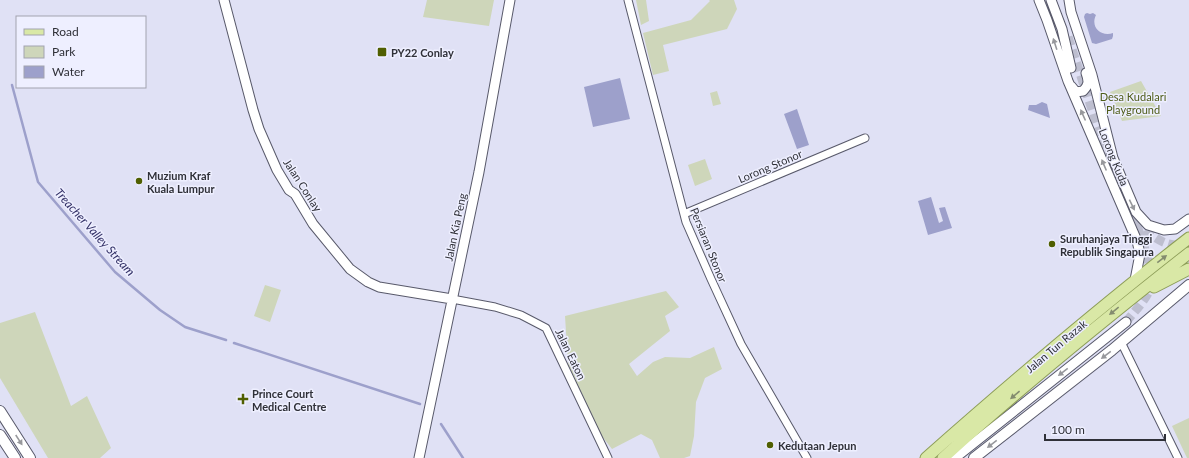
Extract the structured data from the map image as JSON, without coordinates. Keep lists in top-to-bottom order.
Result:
{
  "streets": {
    "main road": ["Jalan Tun Razak"],
    "street": [
      "Lorong Kuda",
      "Lorong Stonor",
      "Jalan Conlay",
      "Jalan Kia Peng",
      "Persiaran Stonor",
      "Jalan Eaton"
    ]
  },
  "crossings": [
    ["Lorong Kuda", "Jalan Tun Razak"],
    ["Lorong Stonor", "Persiaran Stonor"],
    ["Jalan Conlay", "Jalan Kia Peng"],
    ["Jalan Conlay", "Jalan Eaton"],
    ["Jalan Kia Peng", "Jalan Eaton"]
  ],
  "water": ["Treacher Valley Stream"],
  "parks": ["Desa Kudalari Playground"],
  "places": {
    "transit": ["PY22 Conlay"],
    "other": ["Muzium Kraf Kuala Lumpur", "Suruhanjaya Tinggi Republik Singapura", "Kedutaan Jepun"],
    "health": ["Prince Court Medical Centre"]
  },
  "legend": ["Road", "Park", "Water"],
  "scale_bar": "100 m"
}
